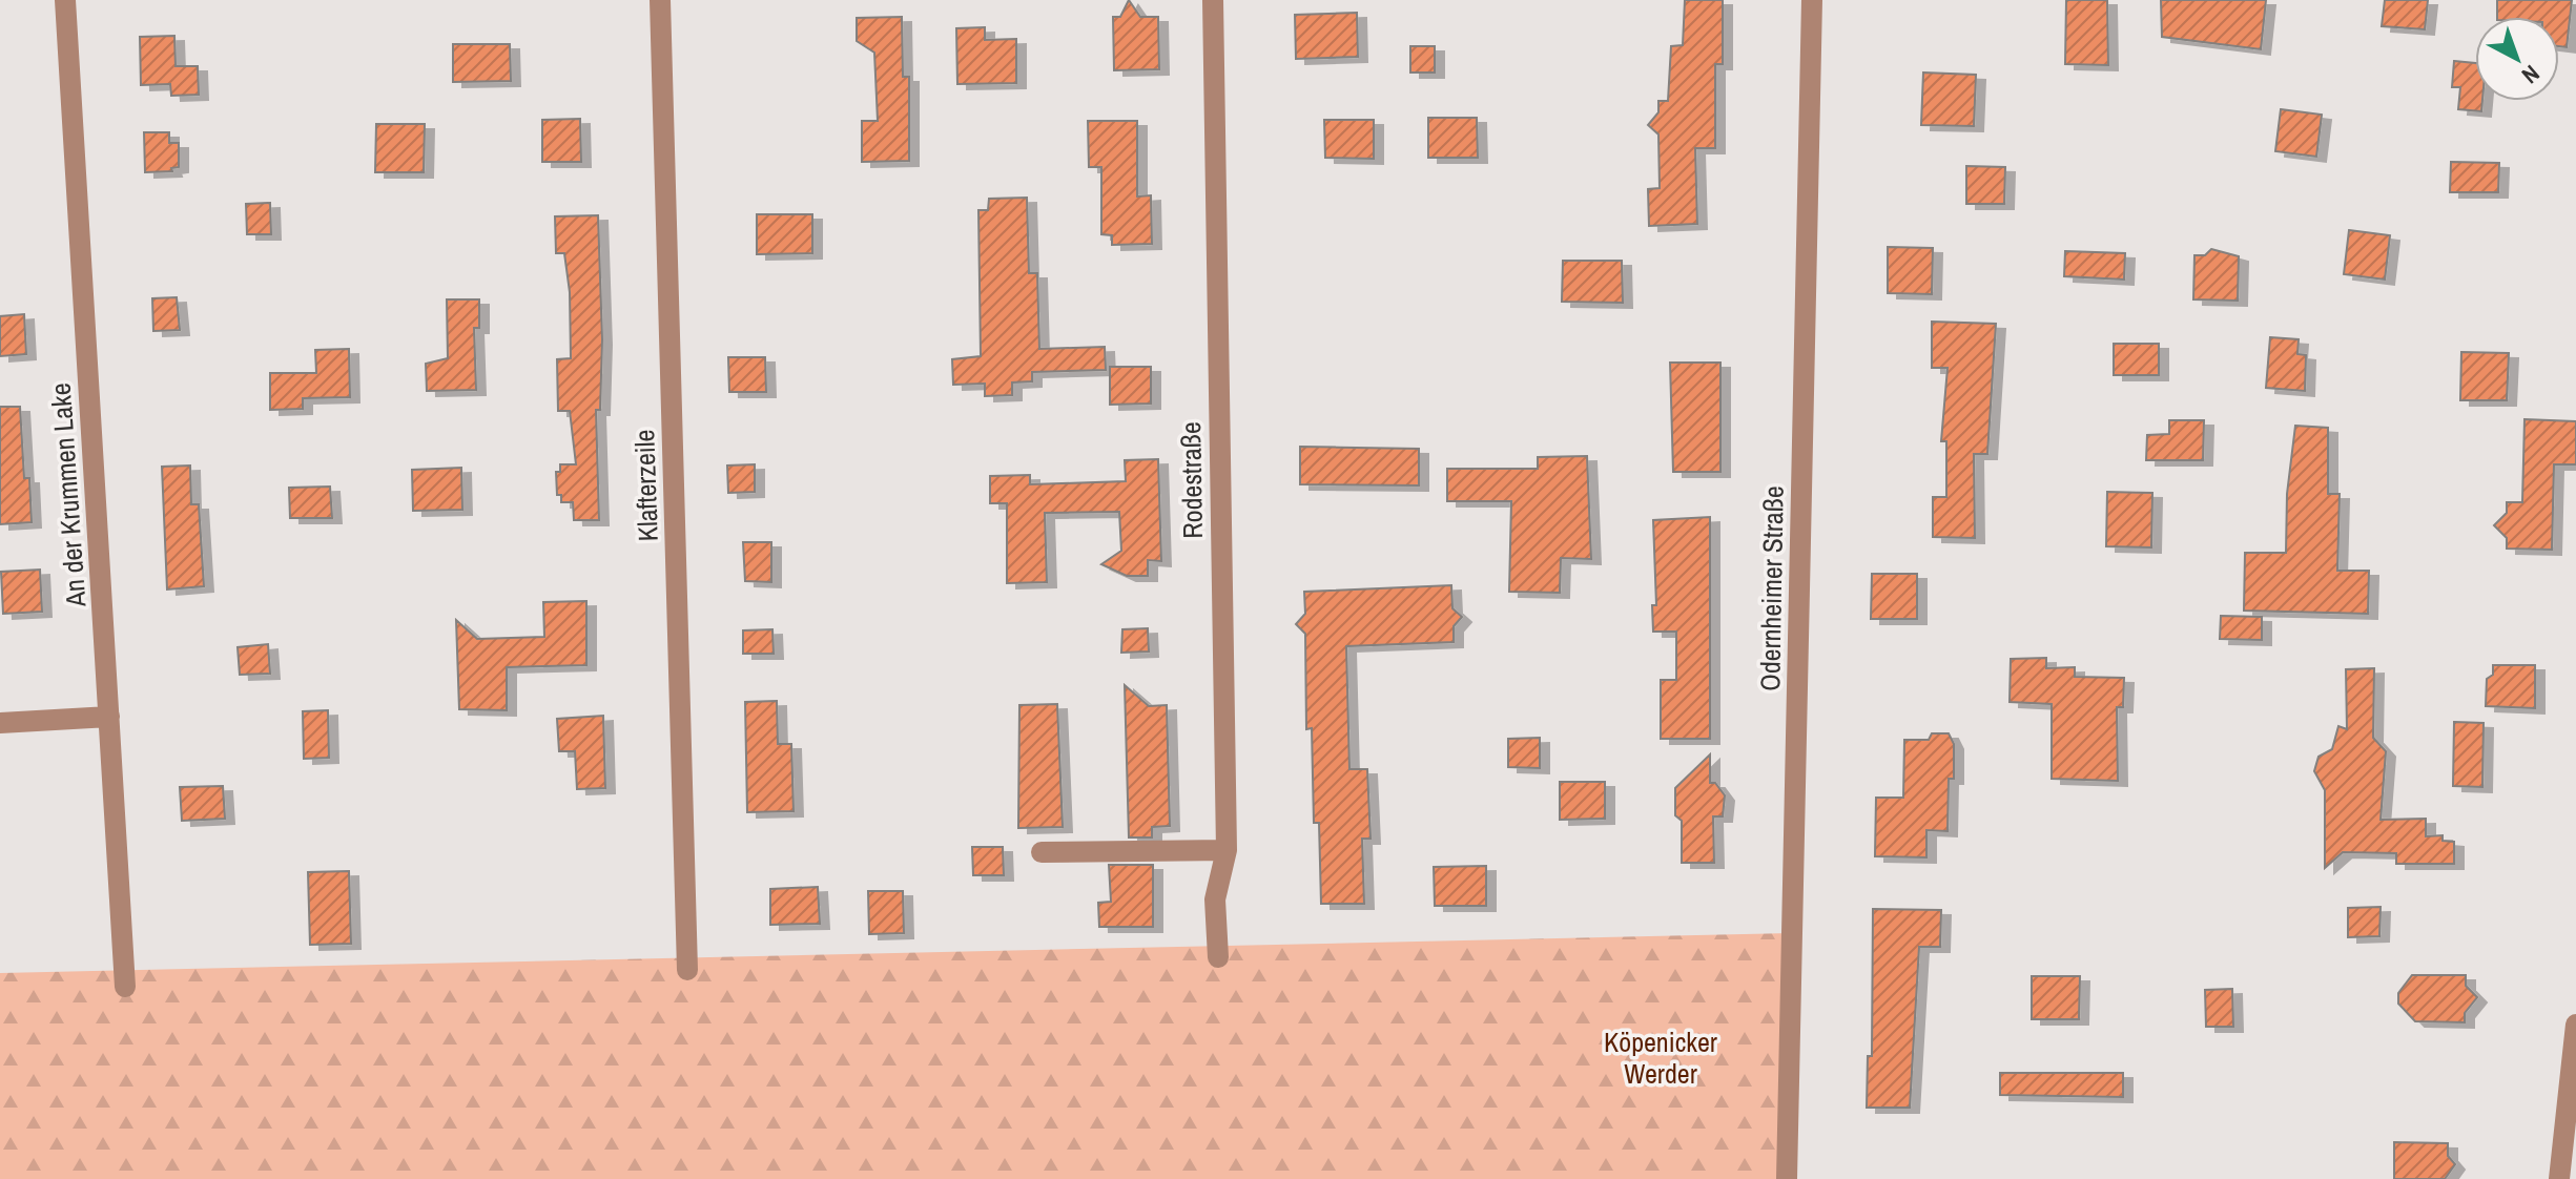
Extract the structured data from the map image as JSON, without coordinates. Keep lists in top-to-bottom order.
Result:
{
  "streets": {
    "street": [
      "Rodestraße",
      "Klafterzeile",
      "An der Krummen Lake",
      "Odernheimer Straße"
    ]
  },
  "parks": ["Köpenicker Werder"],
  "north": "bottom right"
}
